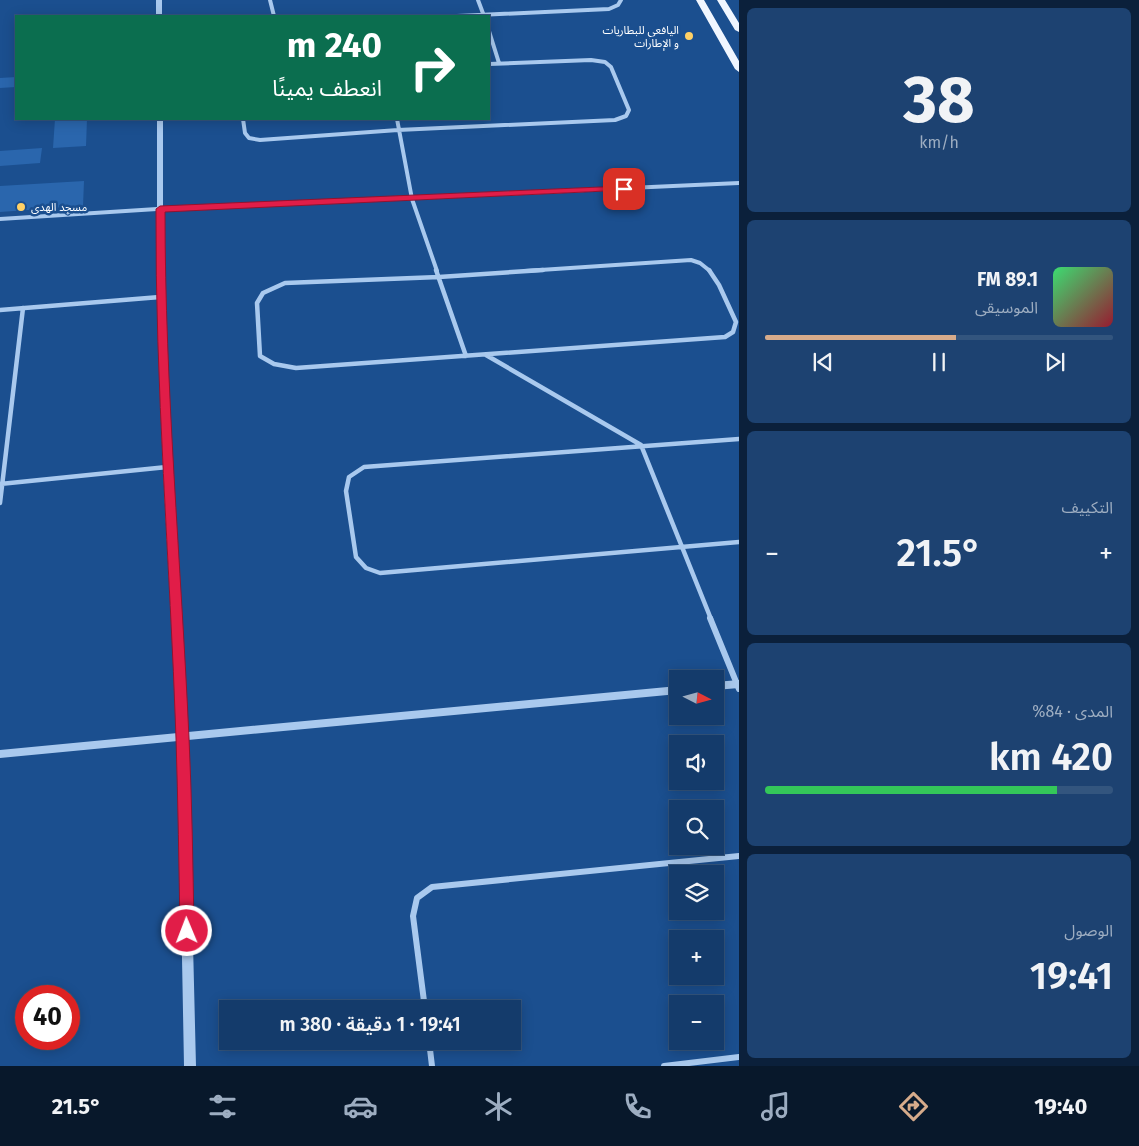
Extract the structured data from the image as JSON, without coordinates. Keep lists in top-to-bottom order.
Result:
{
  "places": ["اليافعي للبطاريات و الإطارات", "مسجد الهدى"],
  "north": "right",
  "page": {
    "tile": [
      ["38", "km/h"],
      "التكييف",
      ["المدى · 84%", "420 km"],
      ["الوصول", "19:41"]
    ],
    "turn": ["240 m", "انعطف يمينًا"],
    "song": ["89.1 FM", "الموسيقى"],
    "heat": ["−", "21.5°", "+"],
    "map_buttons": ["+", "−"],
    "limit": "40",
    "trip": "19:41 · 1 دقيقة · 380 m",
    "tabs": ["19:40", "21.5°"]
  }
}
